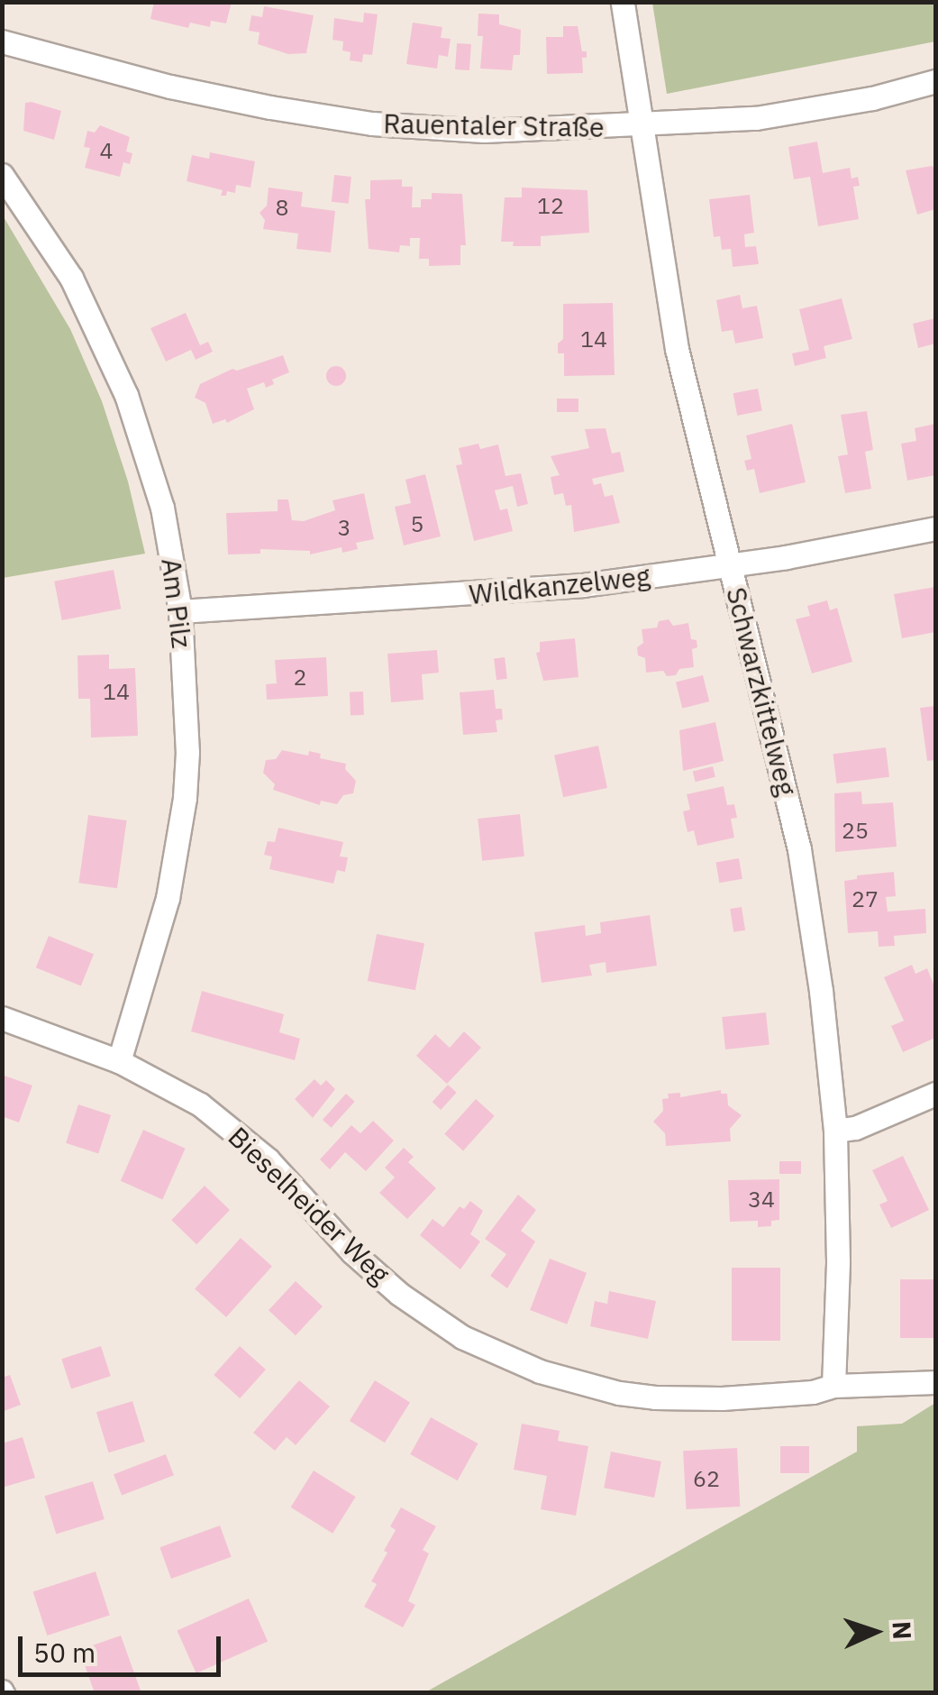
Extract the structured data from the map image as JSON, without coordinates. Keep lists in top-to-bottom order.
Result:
{
  "streets": {
    "street": [
      "Rauentaler Straße",
      "Wildkanzelweg",
      "Am Pilz",
      "Schwarzkittelweg",
      "Bieselheider Weg"
    ]
  },
  "crossings": [
    ["Rauentaler Straße", "Schwarzkittelweg"],
    ["Wildkanzelweg", "Am Pilz"],
    ["Wildkanzelweg", "Schwarzkittelweg"],
    ["Am Pilz", "Bieselheider Weg"],
    ["Schwarzkittelweg", "Bieselheider Weg"]
  ],
  "house_numbers": [
    "4",
    "12",
    "8",
    "14",
    "5",
    "3",
    "2",
    "14",
    "25",
    "27",
    "34",
    "62"
  ],
  "scale_bar": "50 m",
  "north": "right"
}
